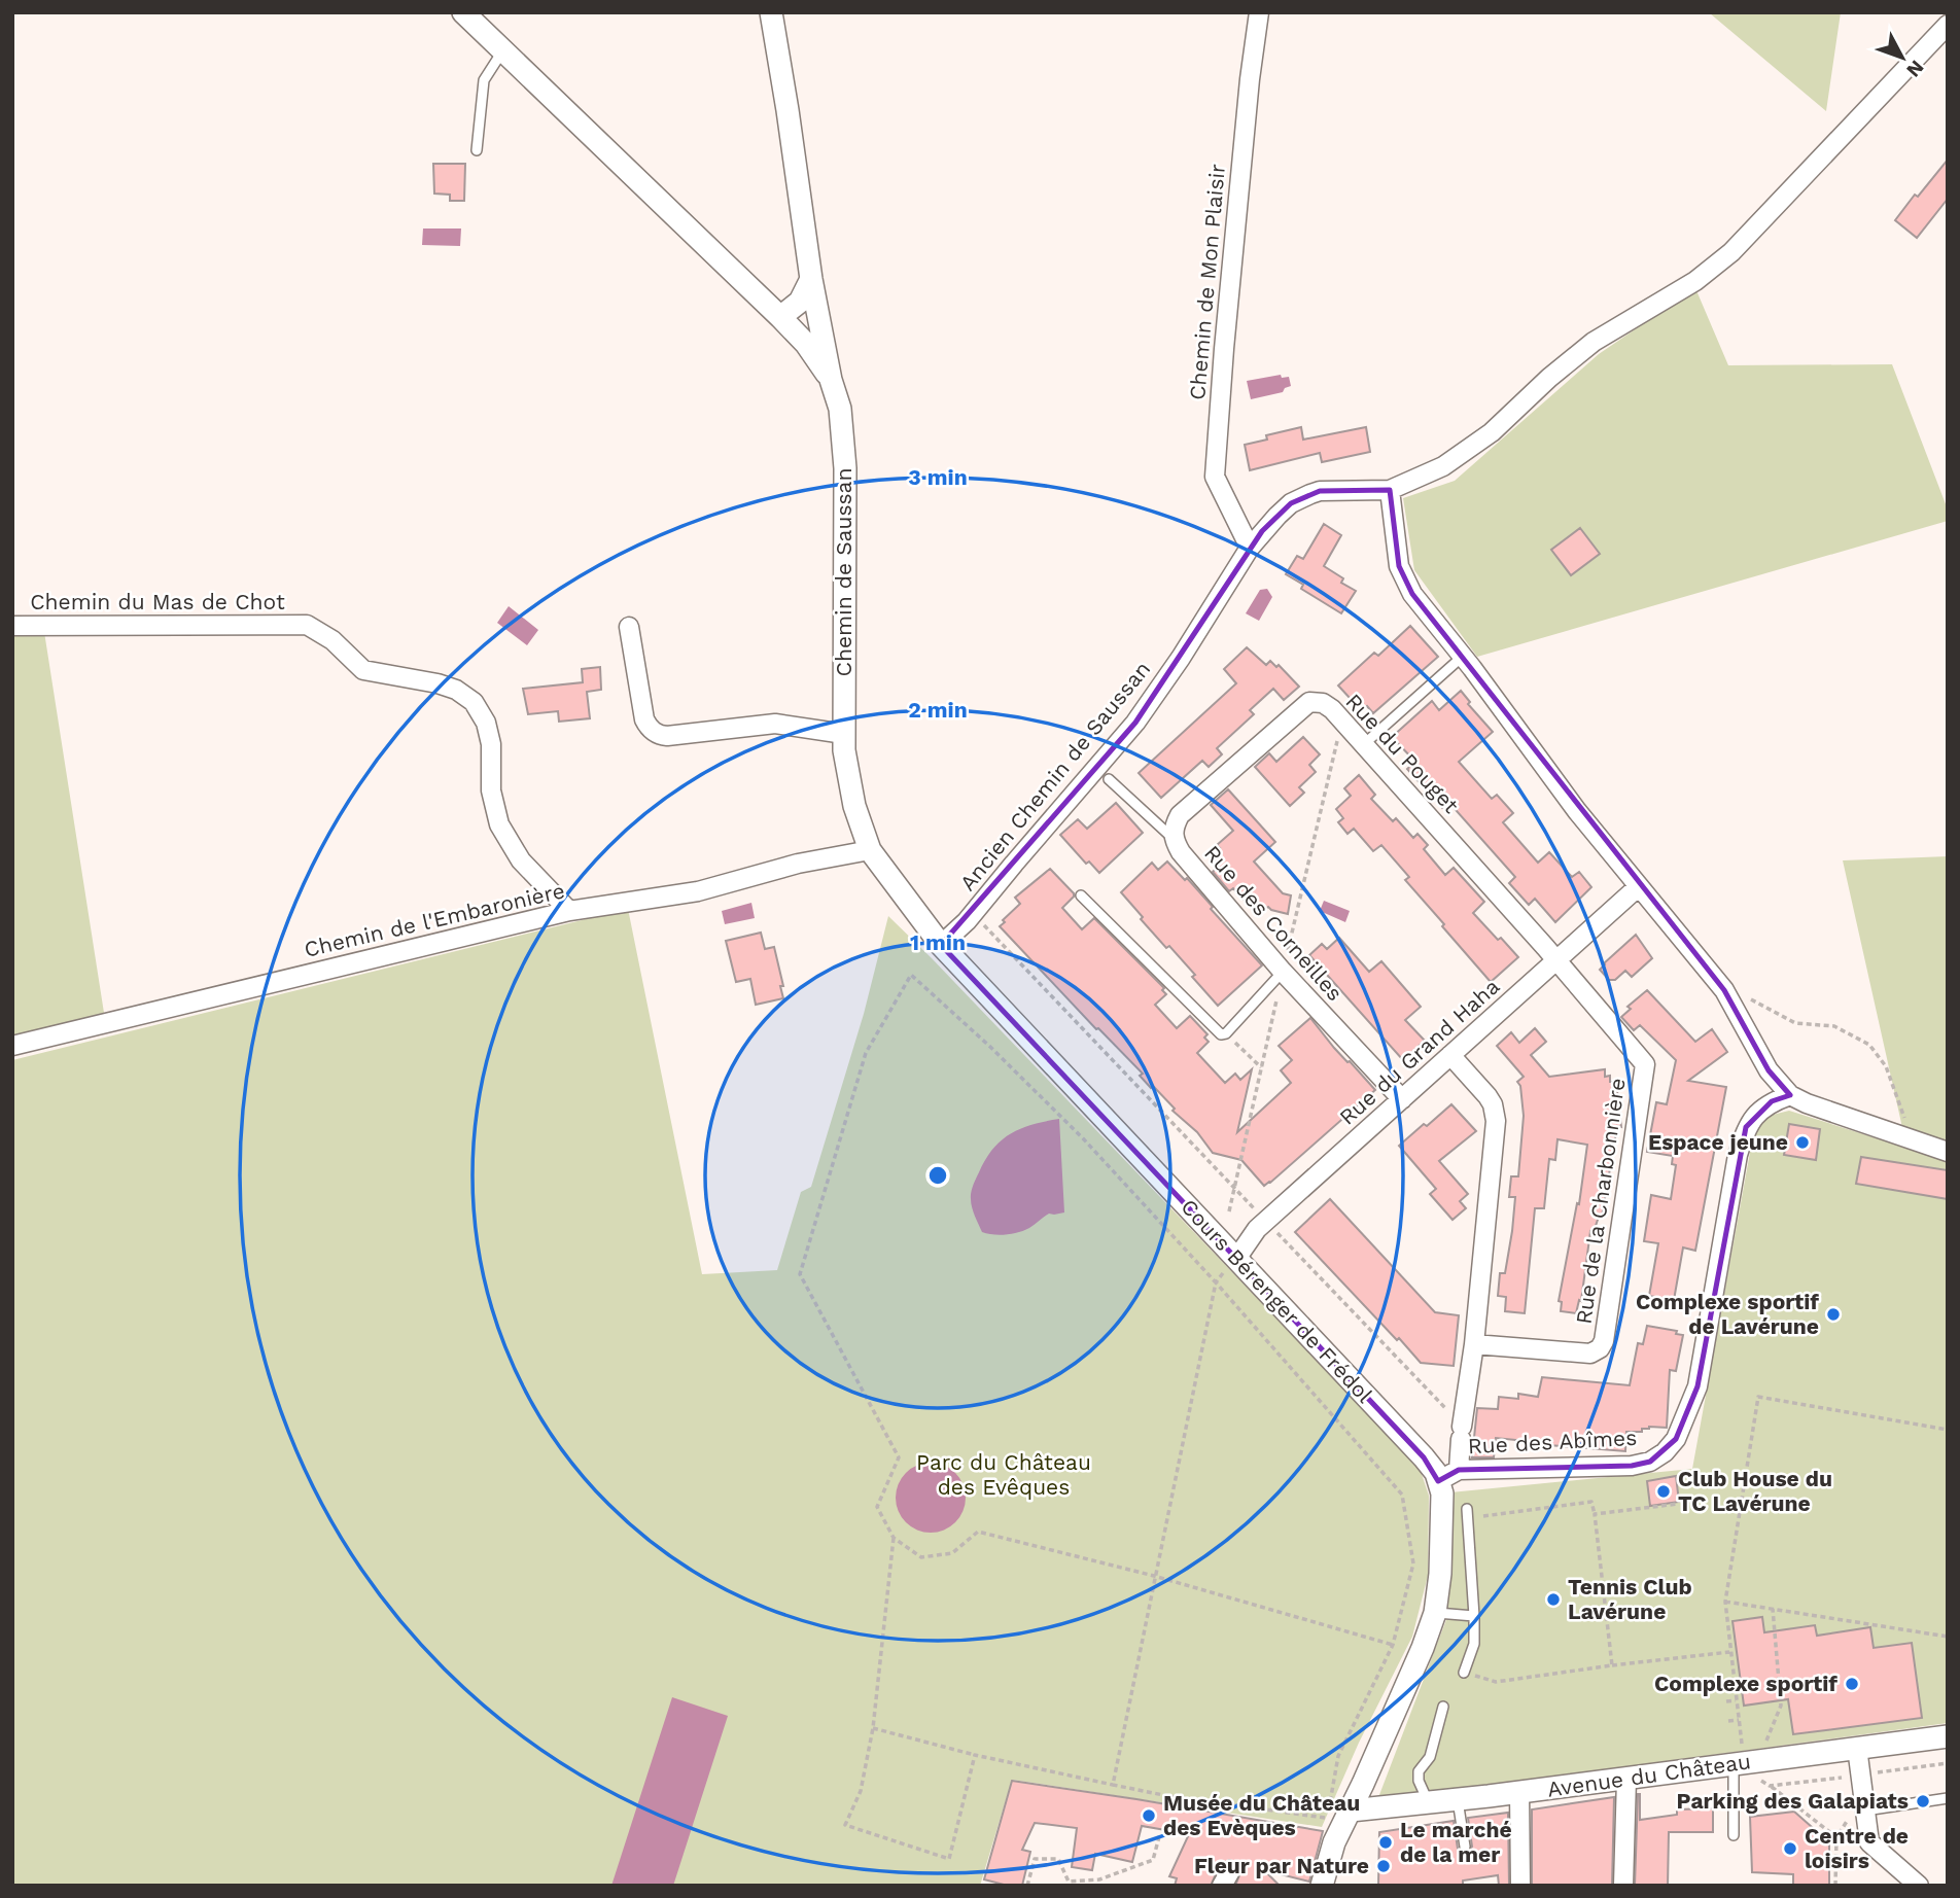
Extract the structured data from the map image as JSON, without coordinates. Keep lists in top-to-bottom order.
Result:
{
  "streets": {
    "street": [
      "Chemin de Mon Plaisir",
      "Chemin de Saussan",
      "Chemin du Mas de Chot",
      "Rue du Pouget",
      "Ancien Chemin de Saussan",
      "Chemin de l'Embaronière",
      "Rue des Corneilles",
      "Rue du Grand Haha",
      "Rue de la Charbonnière",
      "Cours Bérenger de Frédol",
      "Rue des Abîmes",
      "Avenue du Château"
    ]
  },
  "crossings": [
    ["Chemin de Mon Plaisir", "Ancien Chemin de Saussan"],
    ["Chemin de Saussan", "Chemin de l'Embaronière"],
    ["Chemin de Saussan", "Cours Bérenger de Frédol"],
    ["Chemin du Mas de Chot", "Chemin de l'Embaronière"],
    ["Rue du Pouget", "Rue des Corneilles"],
    ["Rue du Pouget", "Rue du Grand Haha"],
    ["Rue du Pouget", "Rue de la Charbonnière"],
    ["Ancien Chemin de Saussan", "Cours Bérenger de Frédol"],
    ["Chemin de l'Embaronière", "Cours Bérenger de Frédol"],
    ["Rue des Corneilles", "Rue du Grand Haha"],
    ["Rue du Grand Haha", "Rue de la Charbonnière"],
    ["Rue du Grand Haha", "Cours Bérenger de Frédol"],
    ["Cours Bérenger de Frédol", "Rue des Abîmes"],
    ["Cours Bérenger de Frédol", "Avenue du Château"]
  ],
  "parks": ["Parc du Château des Evêques"],
  "places": [
    "Espace jeune",
    "Complexe sportif de Lavérune",
    "Club House du TC Lavérune",
    "Tennis Club Lavérune",
    "Complexe sportif",
    "Parking des Galapiats",
    "Musée du Château des Evèques",
    "Le marché de la mer",
    "Centre de loisirs",
    "Fleur par Nature"
  ],
  "north": "bottom right",
  "rings": ["3 min", "2 min", "1 min"]
}
